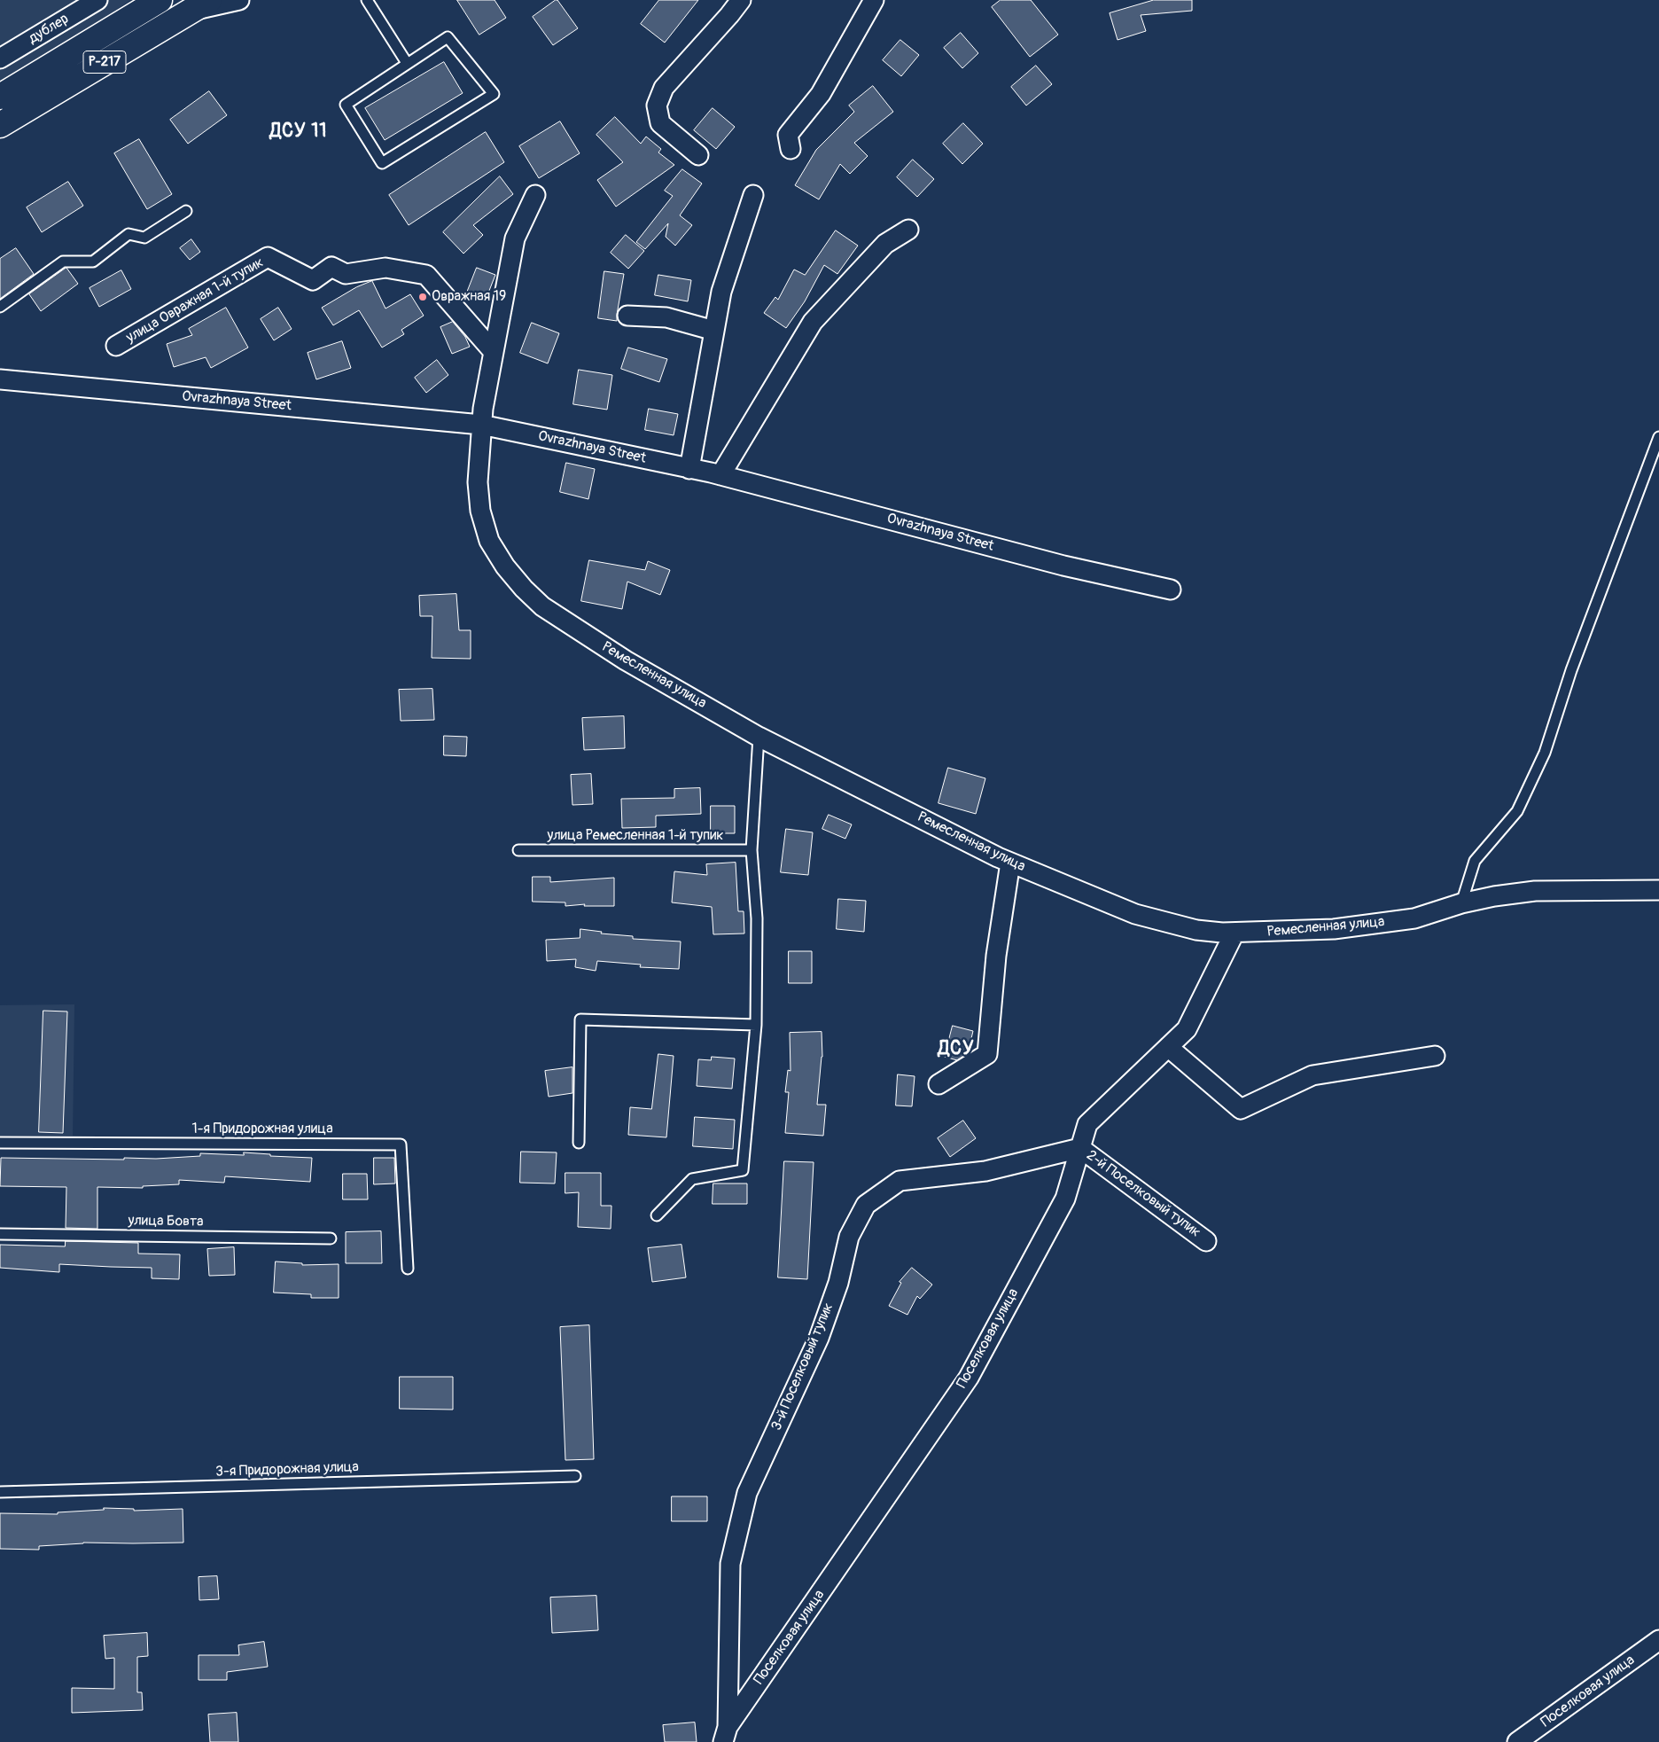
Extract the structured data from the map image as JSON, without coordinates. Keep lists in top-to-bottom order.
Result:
{
  "streets": {
    "highway": ["Р-217"],
    "street": [
      "дублер",
      "улица Овражная 1-й тупик",
      "Ovrazhnaya Street",
      "Ремесленная улица",
      "2-й Поселковый тупик",
      "Поселковая улица",
      "3-й Поселковый тупик"
    ],
    "lane": [
      "улица Ремесленная 1-й тупик",
      "1-я Придорожная улица",
      "улица Бовта",
      "3-я Придорожная улица"
    ]
  },
  "crossings": [
    ["Ovrazhnaya Street", "Ремесленная улица"],
    ["Ремесленная улица", "Поселковая улица"],
    ["2-й Поселковый тупик", "Поселковая улица"],
    ["2-й Поселковый тупик", "3-й Поселковый тупик"],
    ["Поселковая улица", "3-й Поселковый тупик"]
  ],
  "districts": ["ДСУ 11", "ДСУ"],
  "places": ["Овражная 19"]
}
